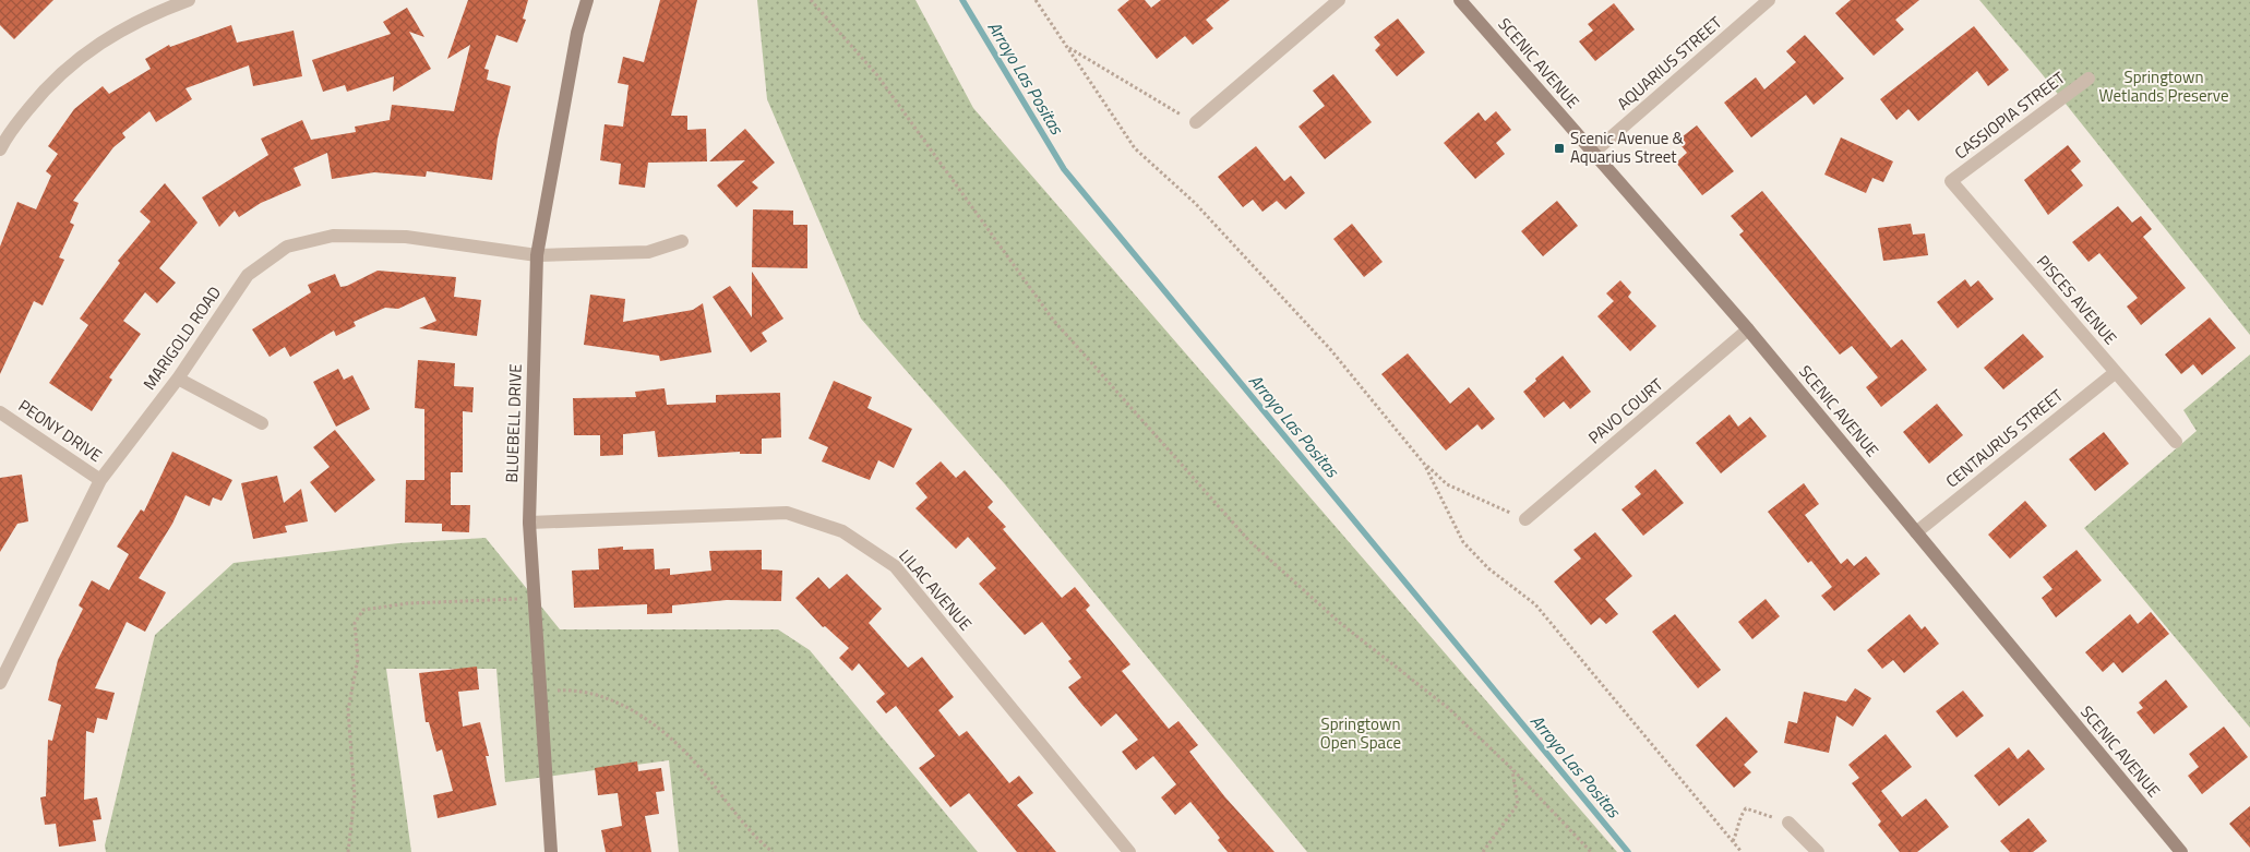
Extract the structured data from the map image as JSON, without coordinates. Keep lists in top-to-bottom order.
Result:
{
  "streets": {
    "street": [
      "SCENIC AVENUE",
      "AQUARIUS STREET",
      "CASSIOPIA STREET",
      "PISCES AVENUE",
      "MARIGOLD ROAD",
      "PAVO COURT",
      "BLUEBELL DRIVE",
      "PEONY DRIVE",
      "CENTAURUS STREET",
      "LILAC AVENUE"
    ]
  },
  "crossings": [
    ["SCENIC AVENUE", "AQUARIUS STREET"],
    ["SCENIC AVENUE", "PAVO COURT"],
    ["SCENIC AVENUE", "CENTAURUS STREET"],
    ["CASSIOPIA STREET", "PISCES AVENUE"],
    ["PISCES AVENUE", "CENTAURUS STREET"],
    ["MARIGOLD ROAD", "BLUEBELL DRIVE"],
    ["MARIGOLD ROAD", "PEONY DRIVE"],
    ["BLUEBELL DRIVE", "LILAC AVENUE"]
  ],
  "water": ["Arroyo Las Positas"],
  "parks": ["Springtown Wetlands Preserve", "Springtown Open Space"],
  "places": {
    "transit": ["Scenic Avenue & Aquarius Street"]
  }
}
